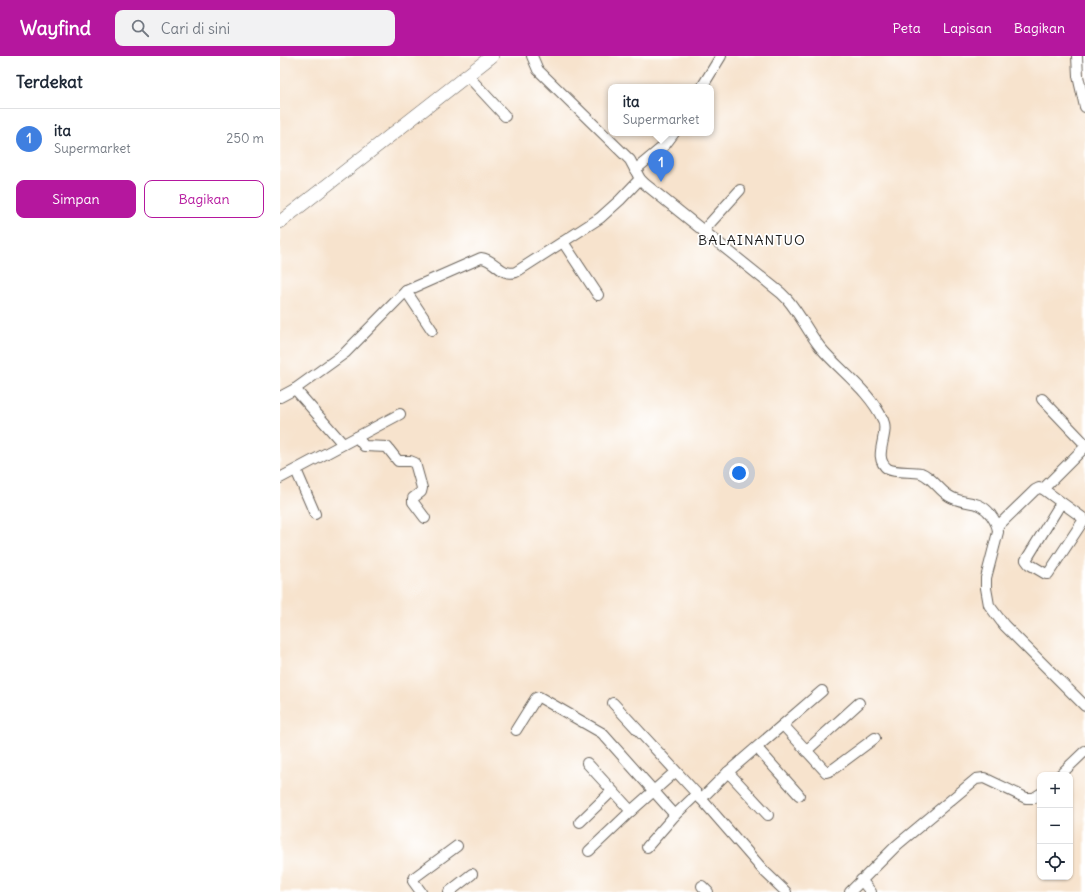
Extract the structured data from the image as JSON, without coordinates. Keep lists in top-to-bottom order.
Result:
{
  "districts": ["BALAINANTUO"],
  "page": {
    "header": "Wayfind",
    "search": "Cari di sini",
    "nav": ["Peta", "Lapisan", "Bagikan"],
    "heading": "Terdekat",
    "popup": ["ita", "Supermarket"],
    "list": [
      {
        "mark": "1",
        "name": "ita",
        "note": "Supermarket",
        "value": "250 m"
      }
    ],
    "pins": "1",
    "buttons": ["Simpan", "Bagikan"],
    "map_buttons": ["+", "−"]
  }
}
